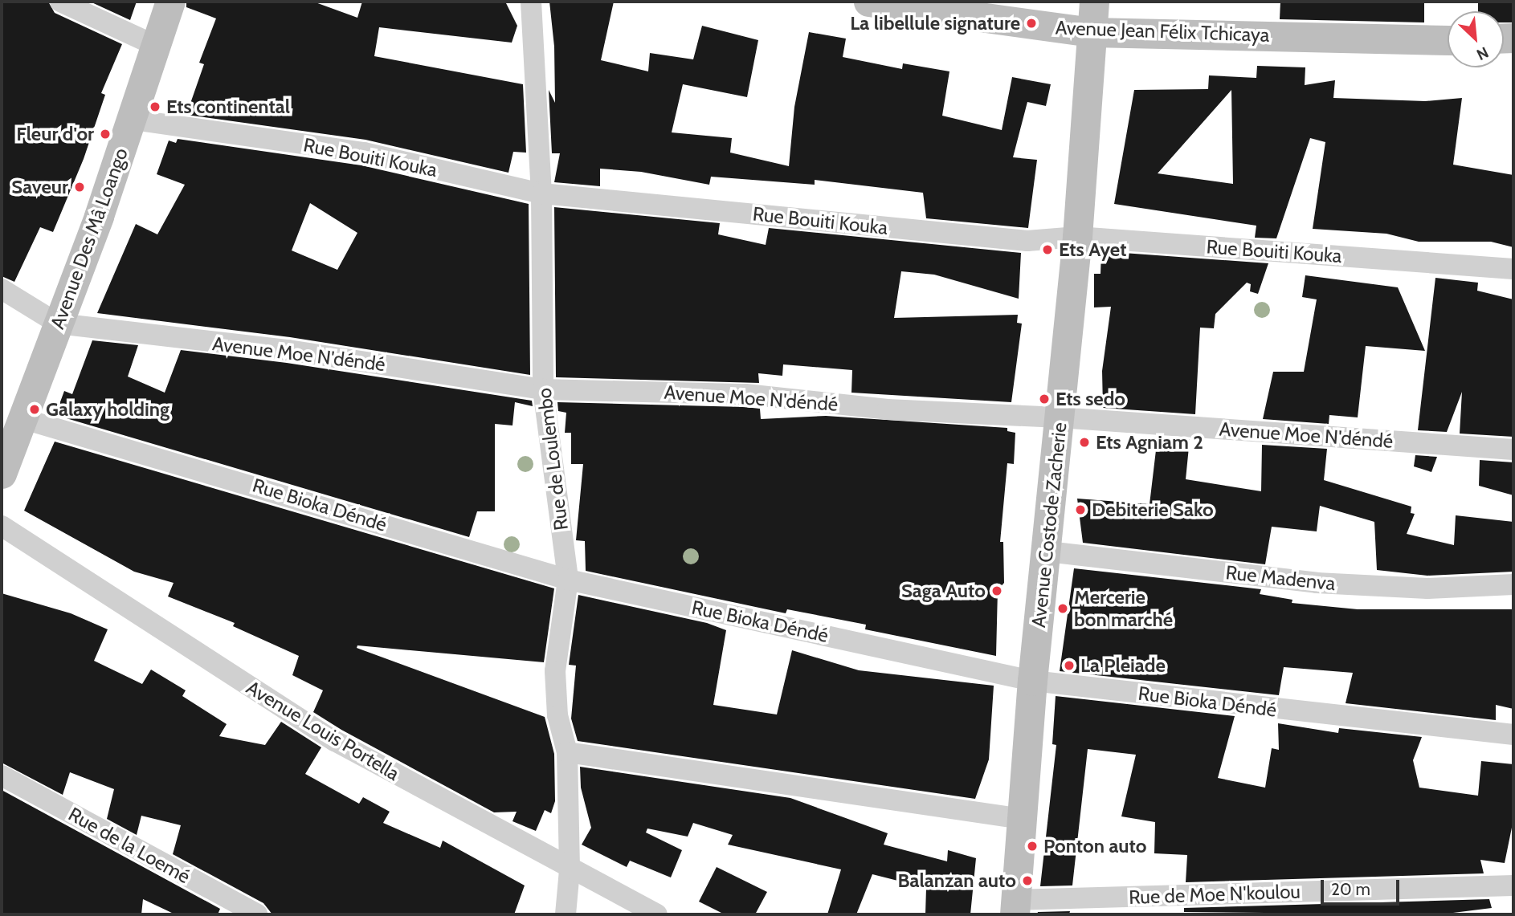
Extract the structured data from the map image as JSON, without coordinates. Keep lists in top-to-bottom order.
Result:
{
  "streets": {
    "street": [
      "Avenue Jean Félix Tchicaya",
      "Rue Bouiti Kouka",
      "Avenue Des Mâ Loango",
      "Avenue Moe N'déndé",
      "Rue de Loulembo",
      "Rue Bioka Déndé",
      "Avenue Costode Zacherie",
      "Rue Madenva",
      "Avenue Louis Portella",
      "Rue de la Loemé",
      "Rue de Moe N'koulou"
    ]
  },
  "crossings": [
    ["Avenue Jean Félix Tchicaya", "Avenue Costode Zacherie"],
    ["Rue Bouiti Kouka", "Avenue Des Mâ Loango"],
    ["Rue Bouiti Kouka", "Rue de Loulembo"],
    ["Rue Bouiti Kouka", "Avenue Costode Zacherie"],
    ["Avenue Des Mâ Loango", "Avenue Moe N'déndé"],
    ["Avenue Des Mâ Loango", "Rue Bioka Déndé"],
    ["Avenue Moe N'déndé", "Rue de Loulembo"],
    ["Avenue Moe N'déndé", "Avenue Costode Zacherie"],
    ["Rue de Loulembo", "Rue Bioka Déndé"],
    ["Rue de Loulembo", "Avenue Louis Portella"],
    ["Rue Bioka Déndé", "Avenue Costode Zacherie"],
    ["Avenue Costode Zacherie", "Rue Madenva"],
    ["Avenue Costode Zacherie", "Rue de Moe N'koulou"]
  ],
  "places": [
    "La libellule signature",
    "Ets continental",
    "Fleur d'or",
    "Saveur",
    "Ets Ayet",
    "Ets sedo",
    "Galaxy holding",
    "Ets Agniam 2",
    "Debiterie Sako",
    "Saga Auto",
    "Mercerie bon marché",
    "La Pleiade",
    "Ponton auto",
    "Balanzan auto"
  ],
  "scale_bar": "20 m",
  "north": "bottom right"
}
